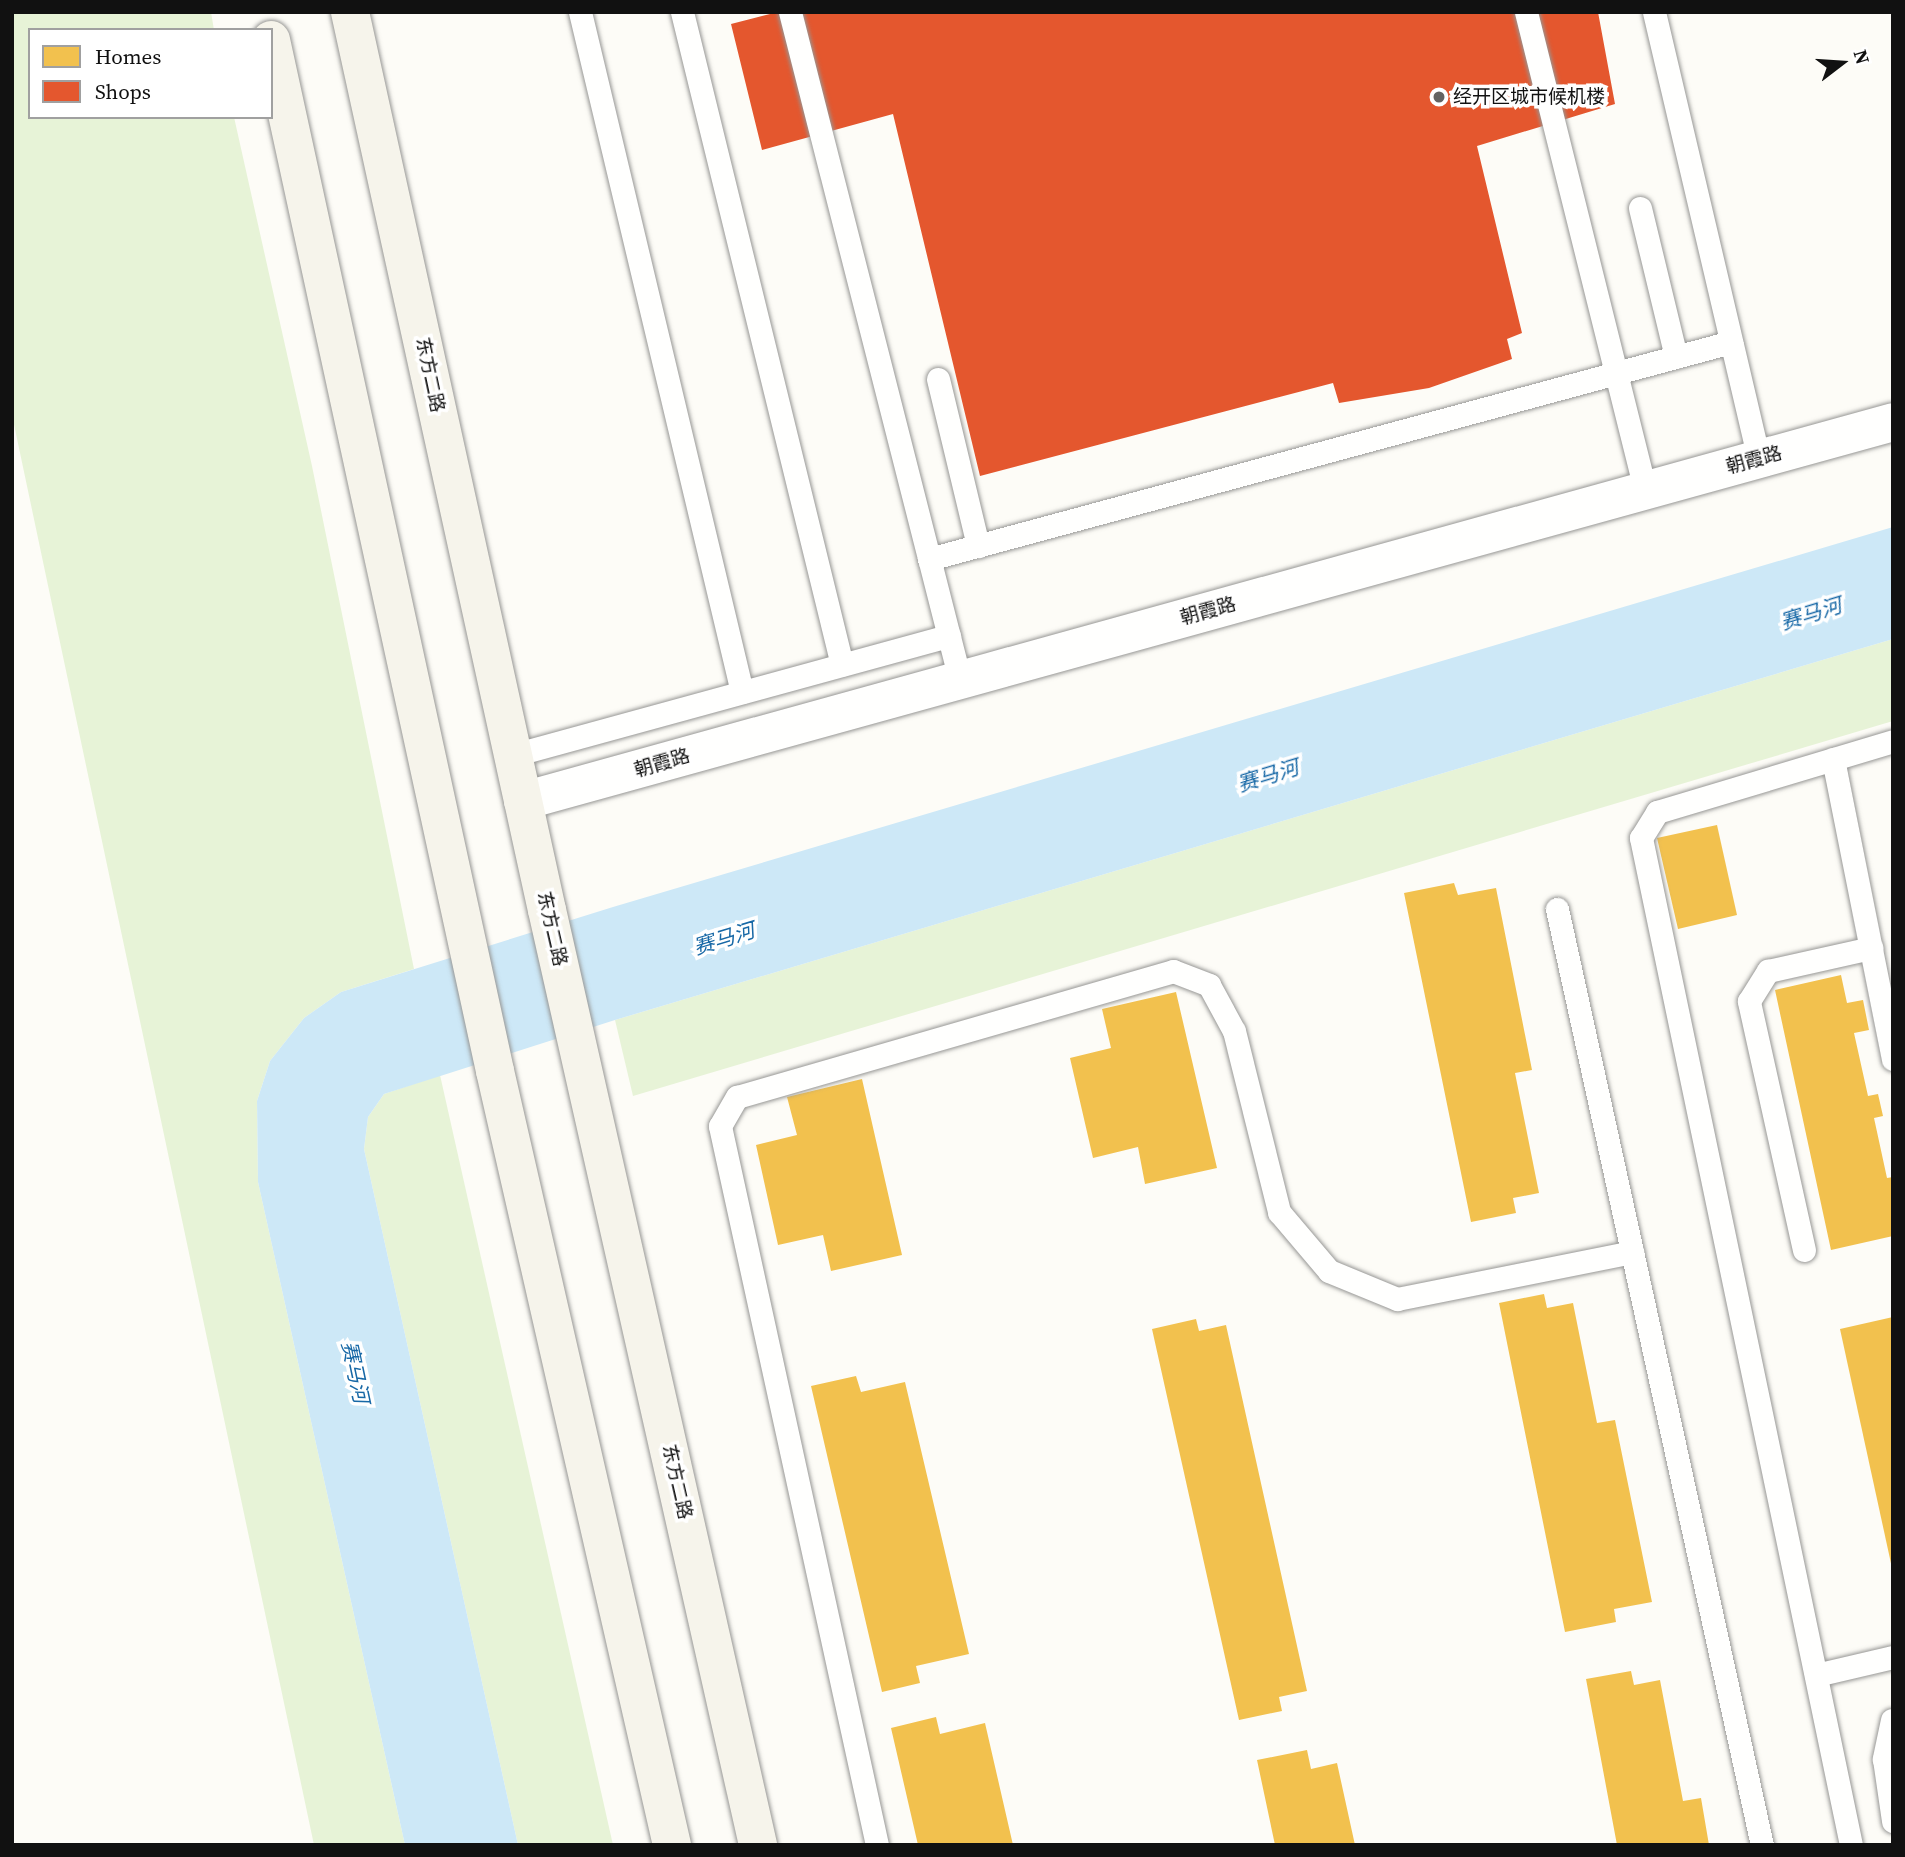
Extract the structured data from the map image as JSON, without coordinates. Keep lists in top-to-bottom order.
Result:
{
  "streets": {
    "main road": ["东方二路"],
    "street": ["朝霞路"]
  },
  "crossings": [
    ["东方二路", "朝霞路"]
  ],
  "water": ["赛马河"],
  "places": ["经开区城市候机楼"],
  "legend": ["Homes", "Shops"],
  "north": "right"
}
